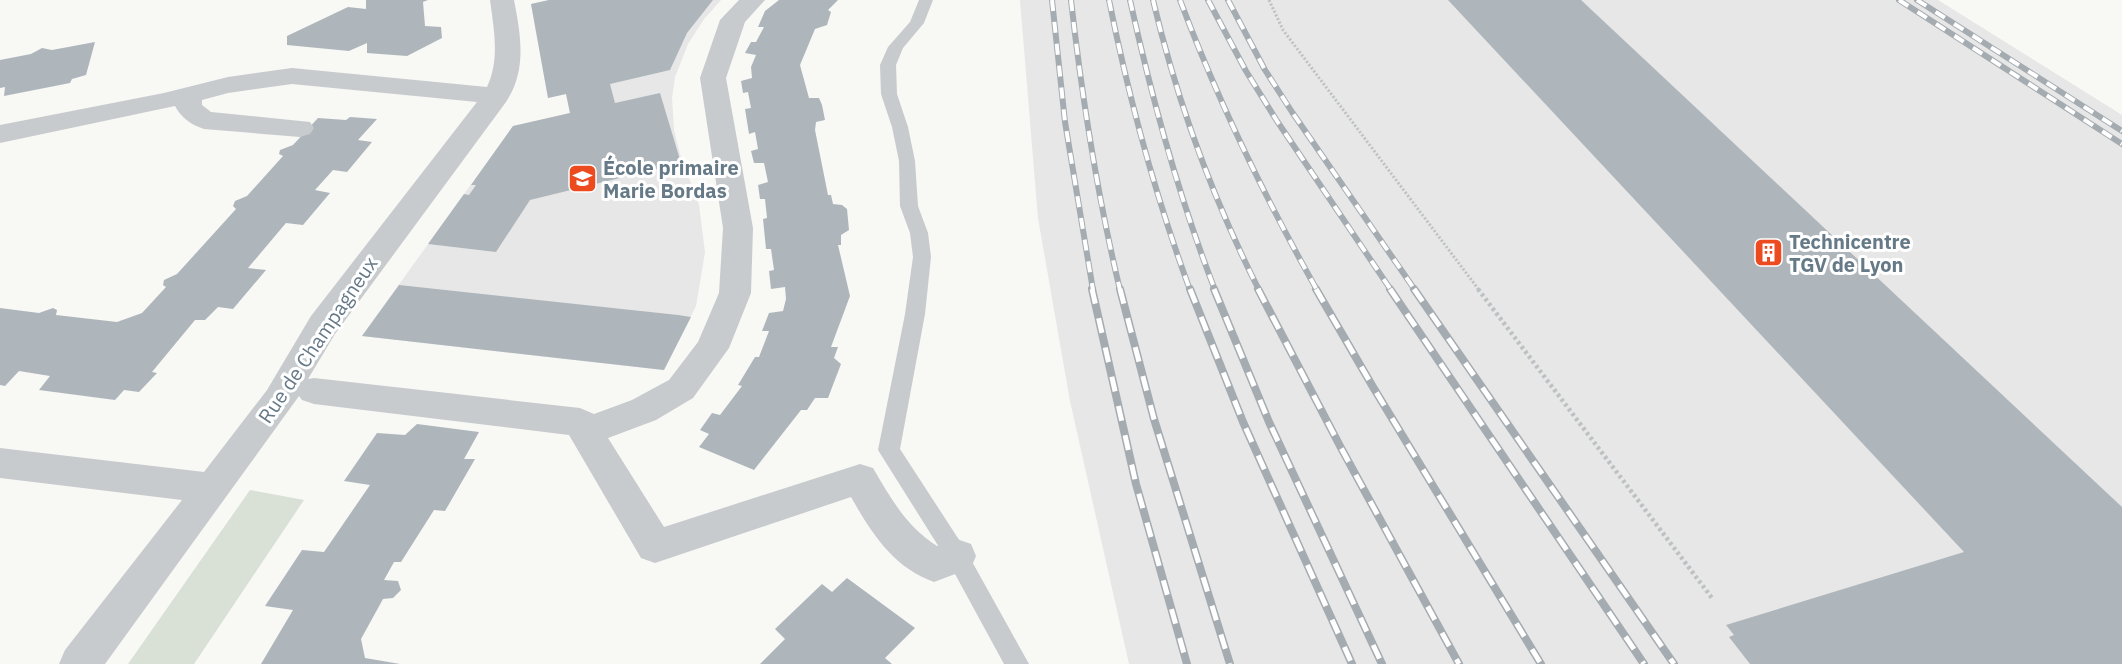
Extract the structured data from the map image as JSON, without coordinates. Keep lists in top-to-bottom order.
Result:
{
  "streets": {
    "street": ["Rue de Champagneux"]
  },
  "places": {
    "school or university": ["École primaire Marie Bordas"],
    "building": ["Technicentre TGV de Lyon"]
  }
}
